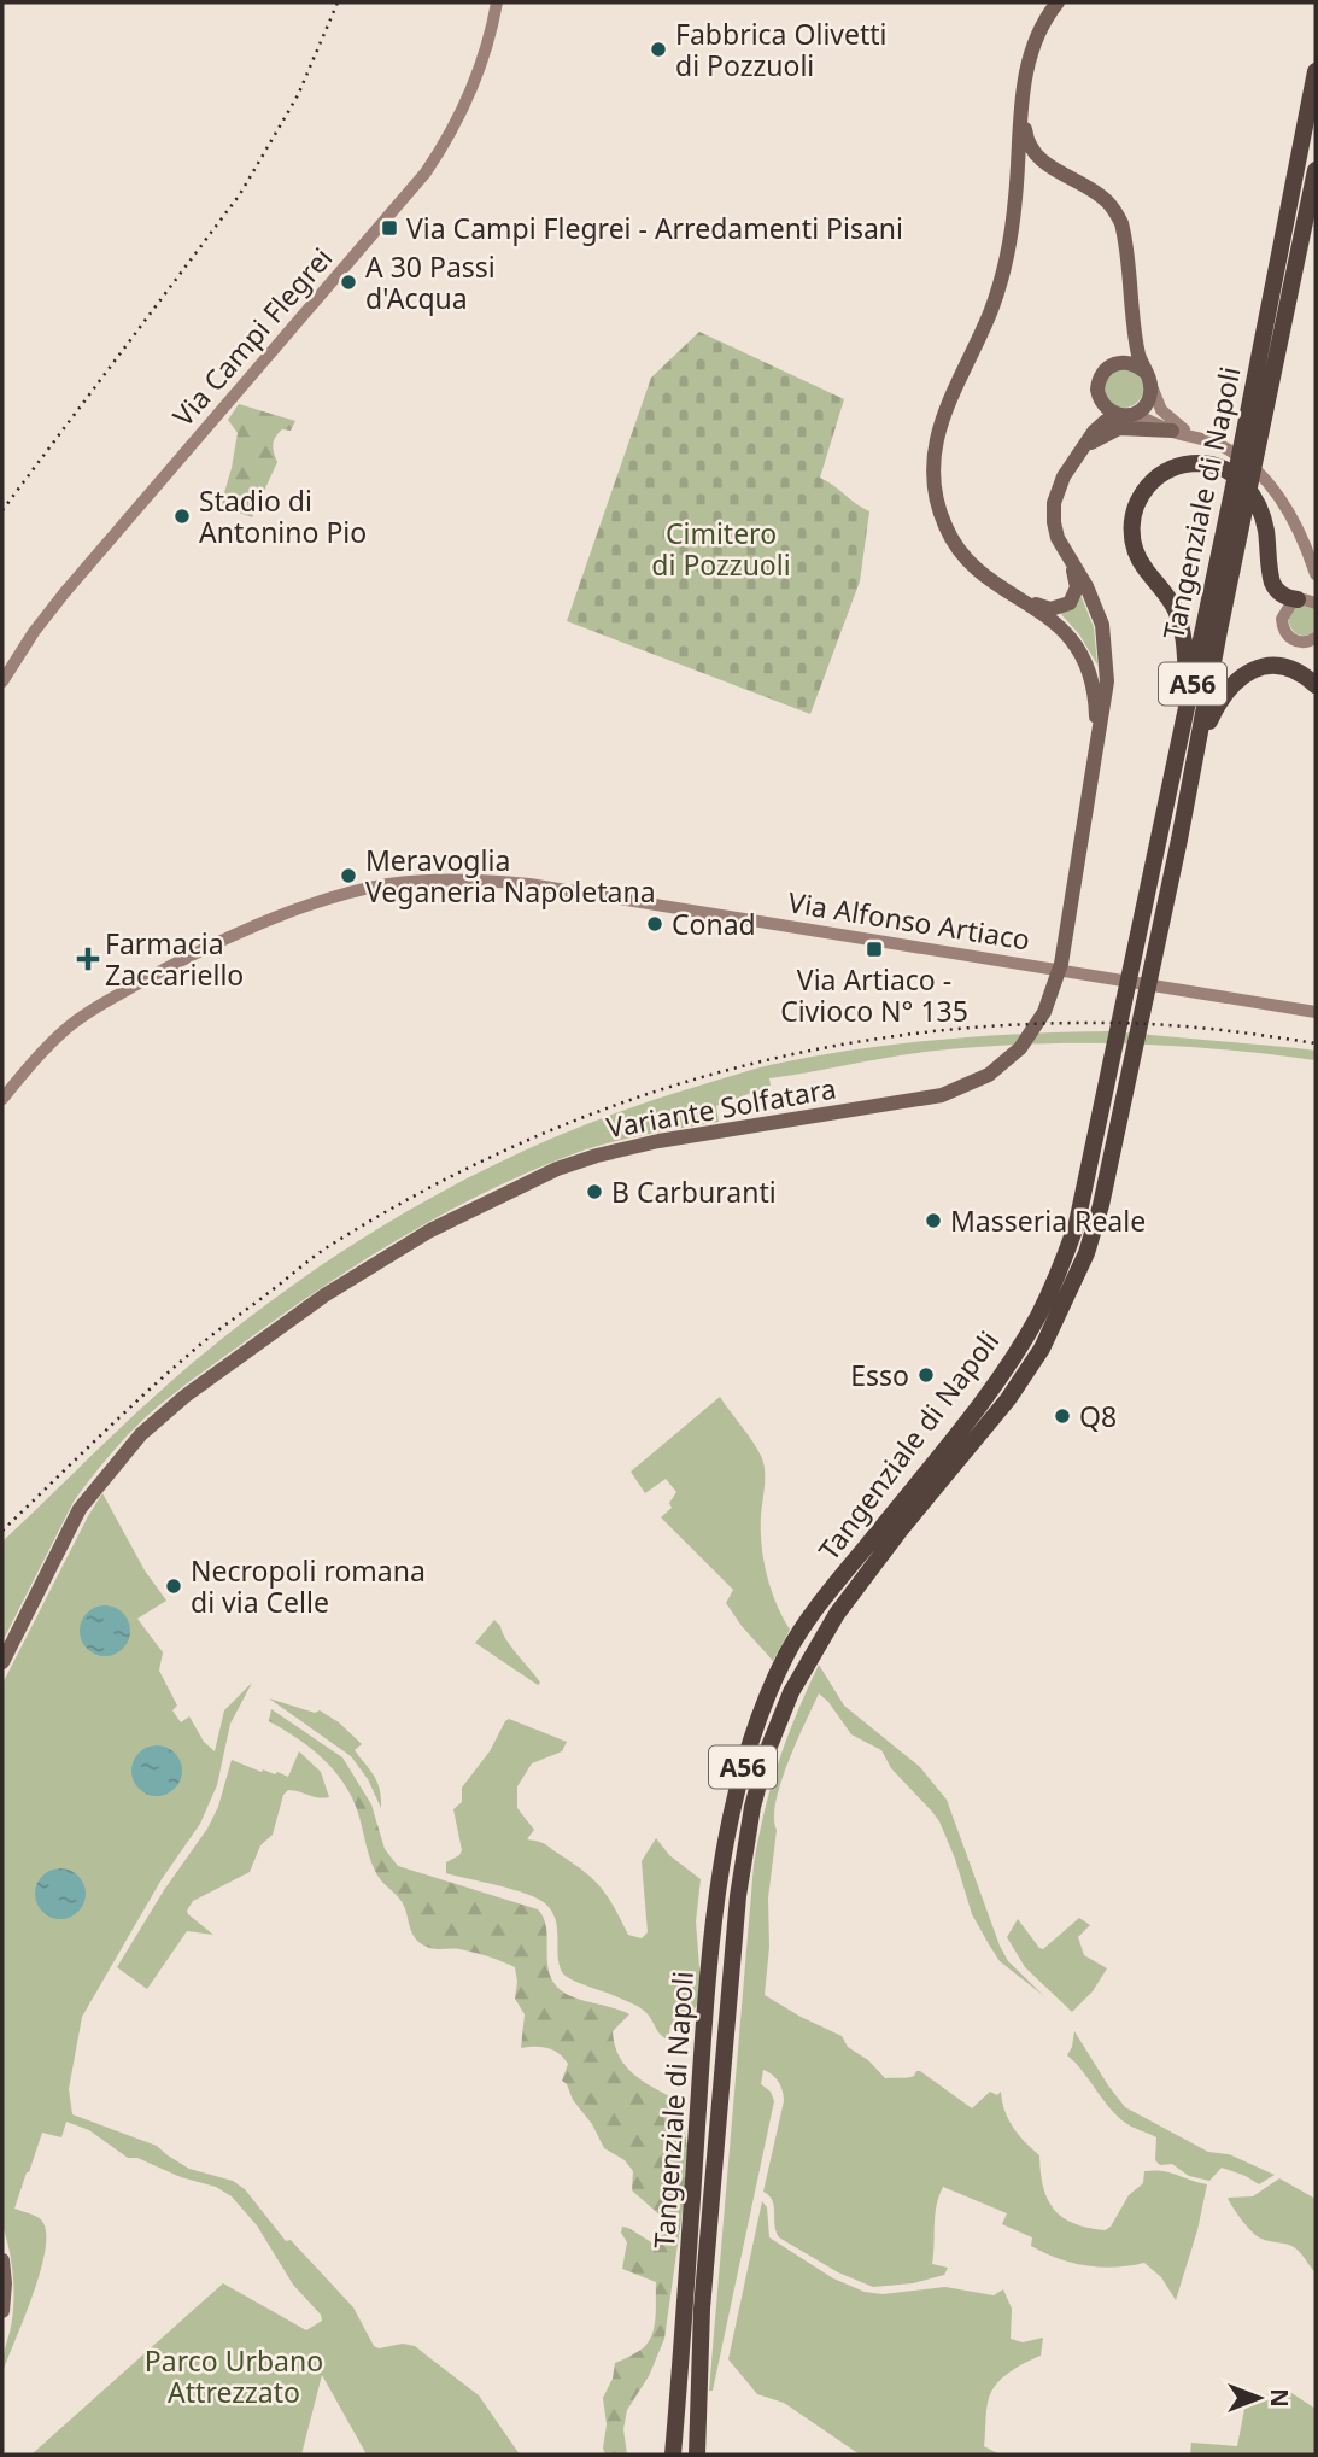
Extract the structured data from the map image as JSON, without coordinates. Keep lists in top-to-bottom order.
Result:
{
  "streets": {
    "highway": ["Tangenziale di Napoli", "A56"],
    "main road": ["Via Campi Flegrei", "Via Alfonso Artiaco", "Variante Solfatara"]
  },
  "parks": ["Cimitero di Pozzuoli", "Parco Urbano Attrezzato"],
  "places": {
    "other": [
      "Fabbrica Olivetti di Pozzuoli",
      "A 30 Passi d'Acqua",
      "Stadio di Antonino Pio",
      "Meravoglia Veganeria Napoletana",
      "Conad",
      "B Carburanti",
      "Masseria Reale",
      "Esso",
      "Q8",
      "Necropoli romana di via Celle"
    ],
    "transit": ["Via Campi Flegrei - Arredamenti Pisani", "Via Artiaco - Civioco N° 135"],
    "health": ["Farmacia Zaccariello"]
  },
  "north": "right"
}
